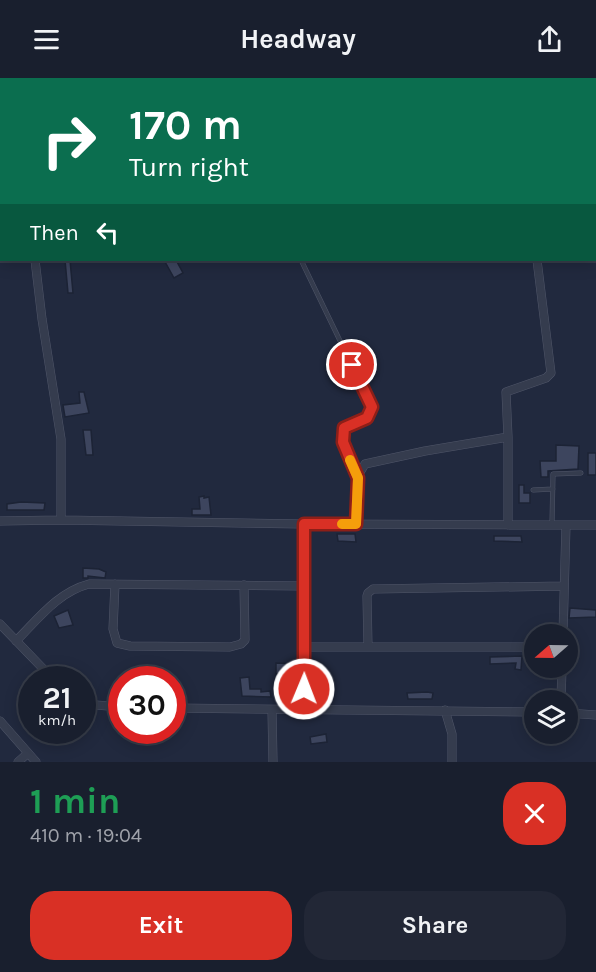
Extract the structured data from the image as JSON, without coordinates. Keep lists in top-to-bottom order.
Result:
{
  "north": "left",
  "page": {
    "header": "Headway",
    "turn": ["170 m", "Turn right"],
    "then": "Then",
    "speed": "21 km/h",
    "limit": "30",
    "heading": ["1 min", "410 m · 19:04"],
    "buttons": ["Exit", "Share"]
  }
}
